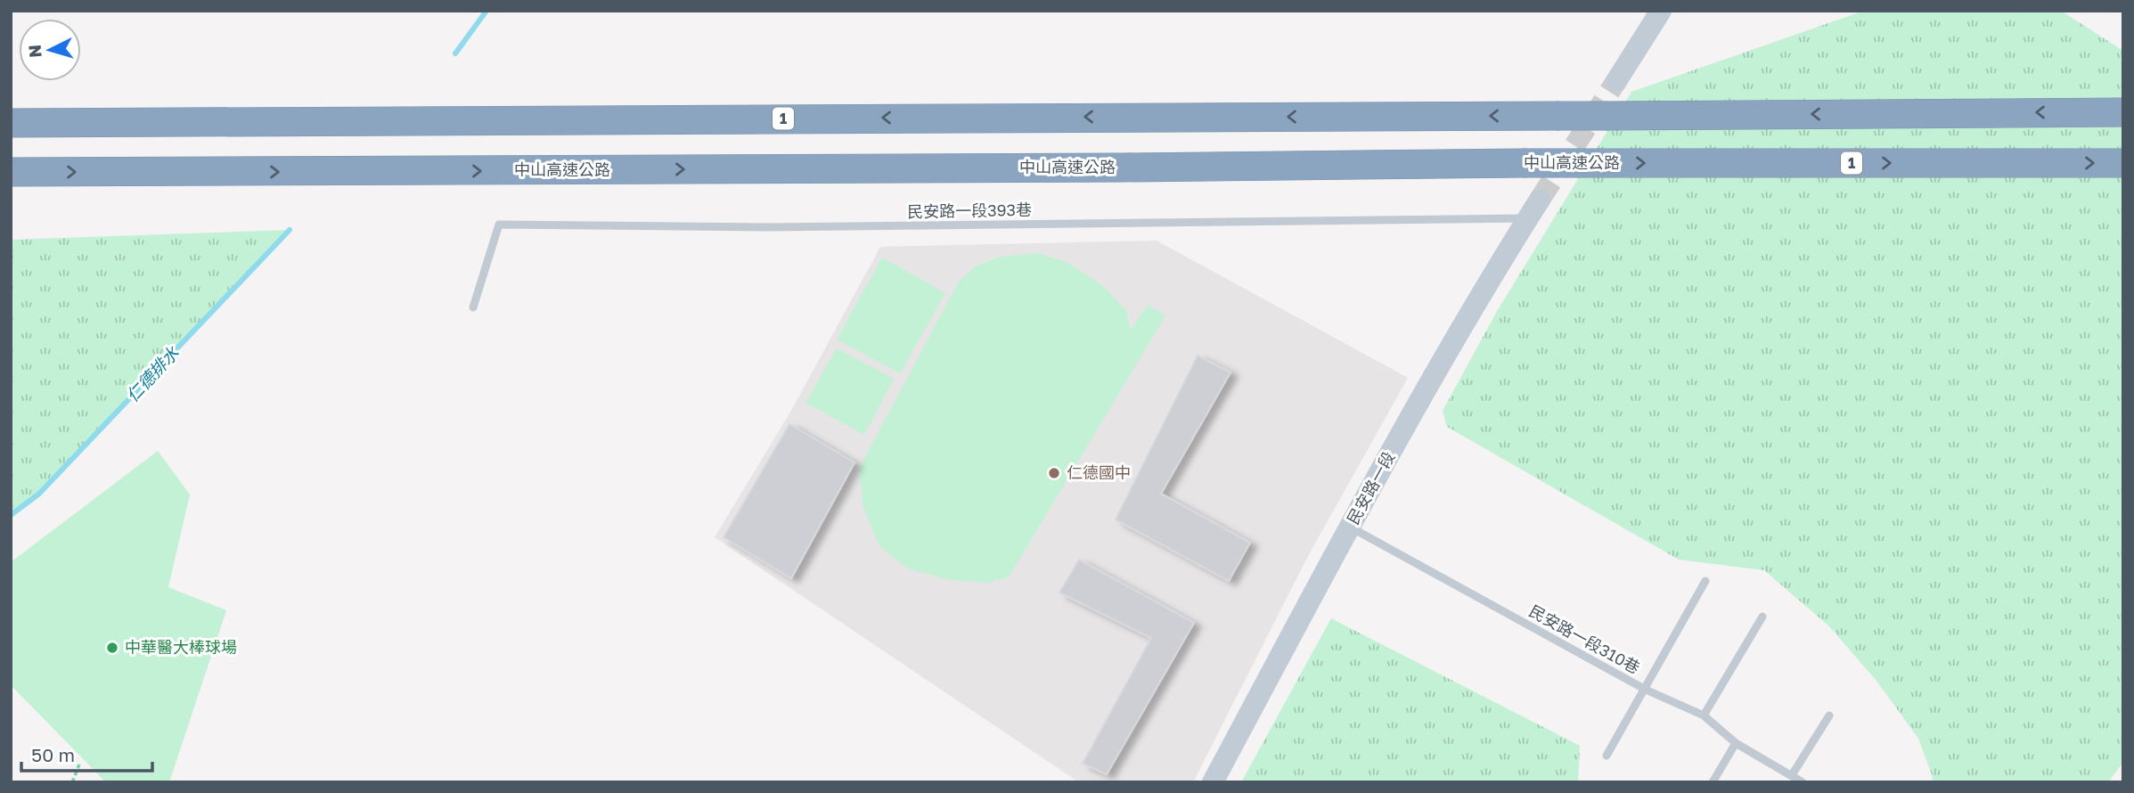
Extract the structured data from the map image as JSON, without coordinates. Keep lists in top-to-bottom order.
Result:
{
  "streets": {
    "highway": ["1", "中山高速公路"],
    "street": ["民安路一段"],
    "lane": ["民安路一段393巷", "民安路一段310巷"]
  },
  "crossings": [
    ["民安路一段393巷", "民安路一段"],
    ["民安路一段", "民安路一段310巷"]
  ],
  "water": ["仁德排水"],
  "places": ["仁德國中", "中華醫大棒球場"],
  "scale_bar": "50 m",
  "north": "left"
}
